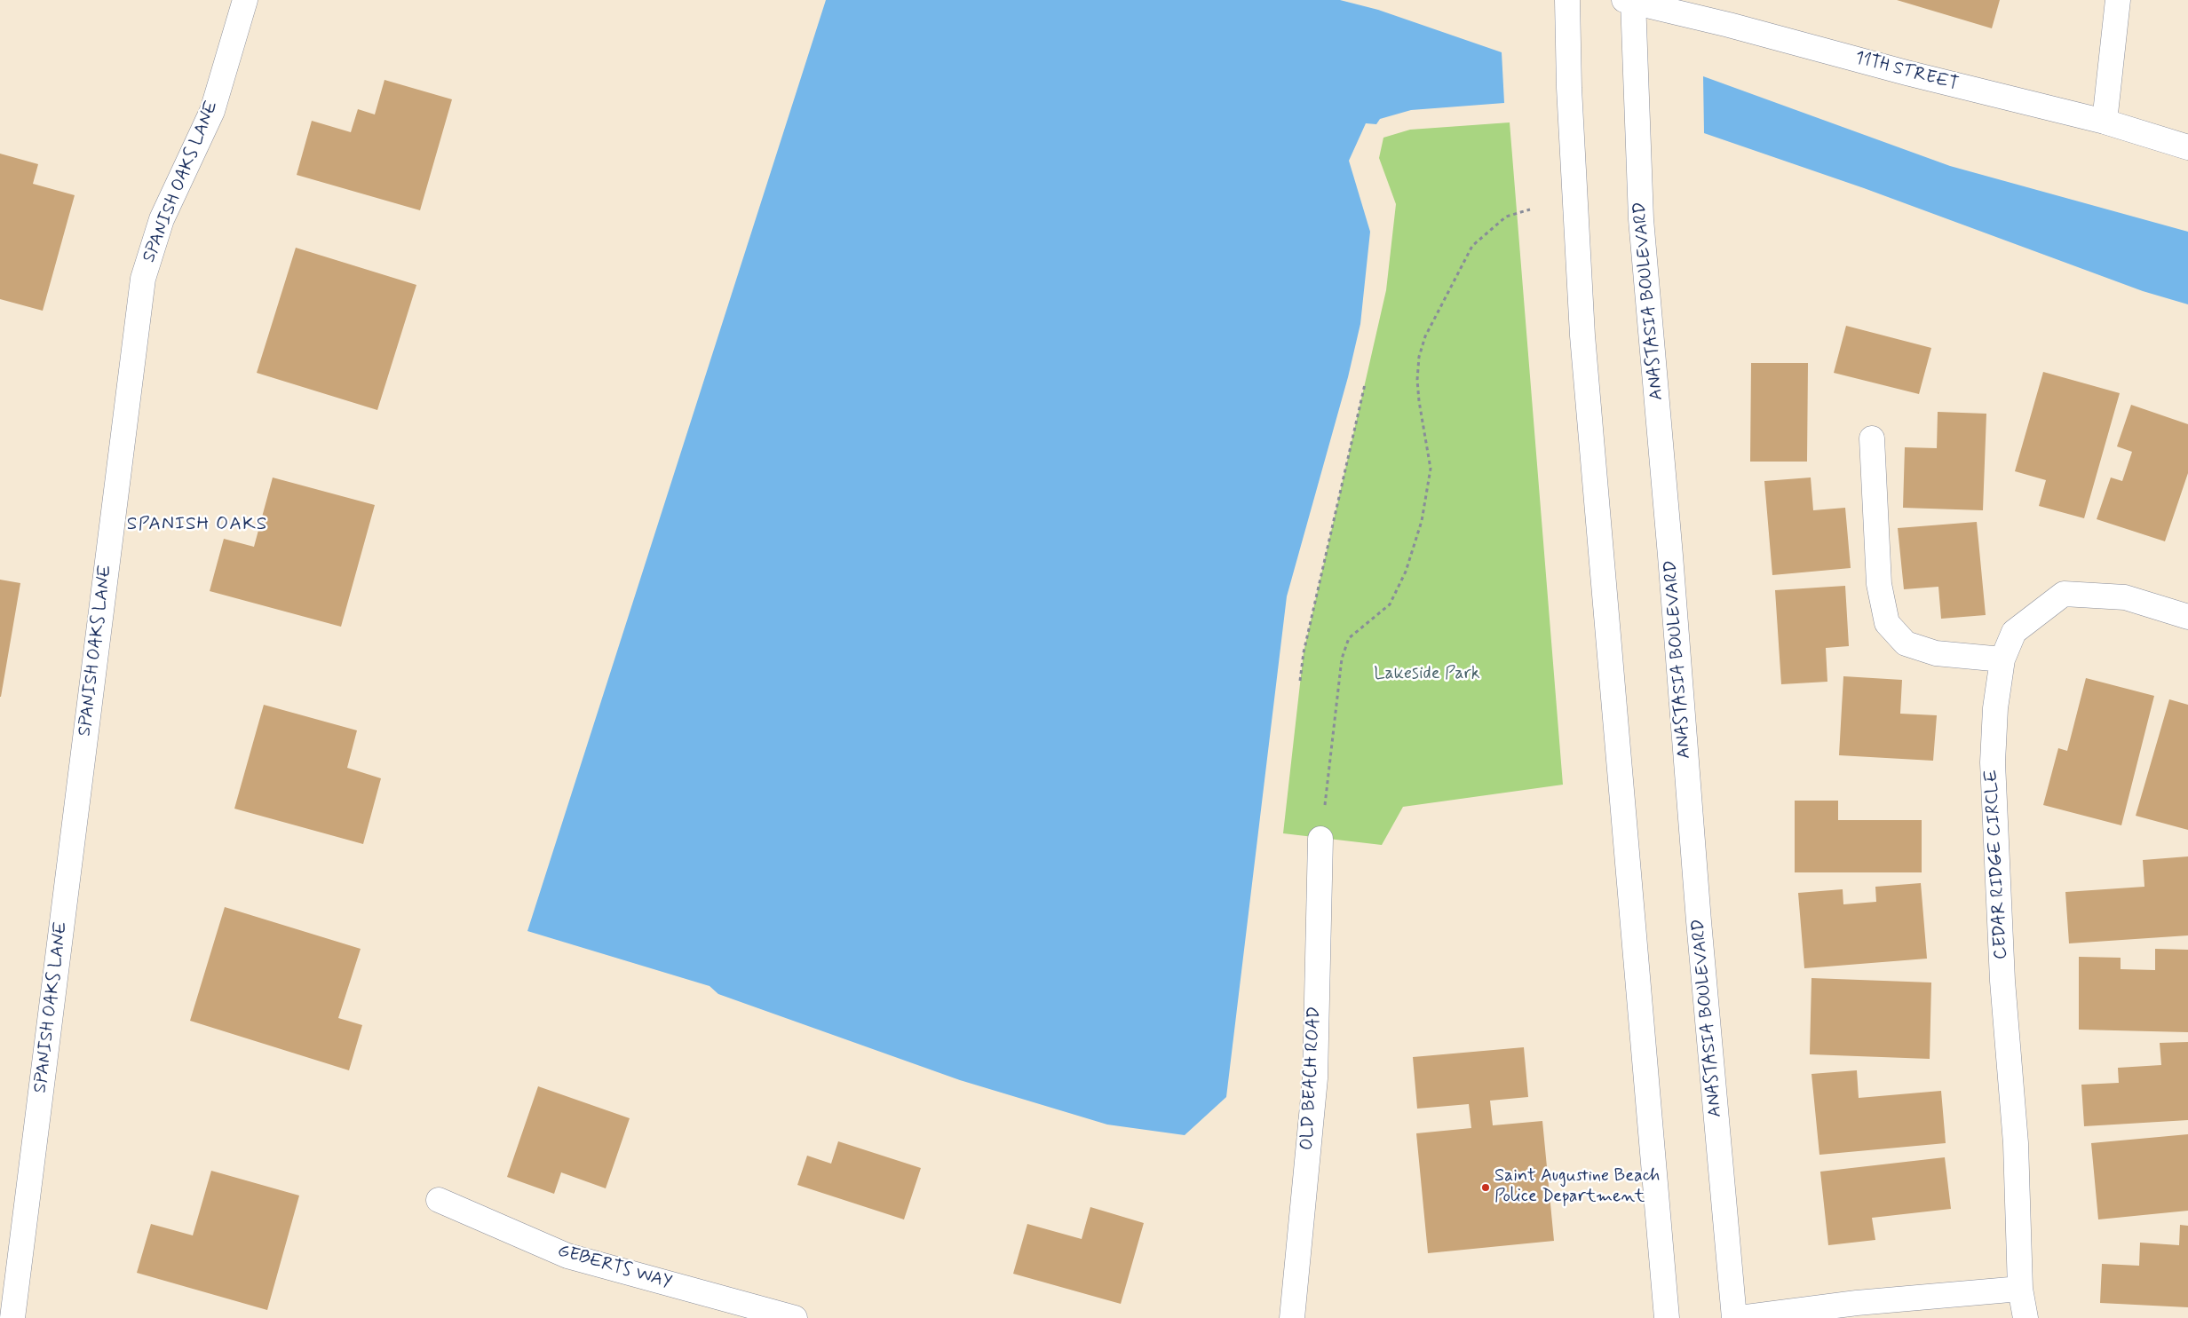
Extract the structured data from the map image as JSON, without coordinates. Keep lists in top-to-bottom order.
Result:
{
  "streets": {
    "street": [
      "11TH STREET",
      "SPANISH OAKS LANE",
      "ANASTASIA BOULEVARD",
      "CEDAR RIDGE CIRCLE",
      "OLD BEACH ROAD",
      "GEBERTS WAY"
    ]
  },
  "crossings": [
    ["11TH STREET", "ANASTASIA BOULEVARD"]
  ],
  "districts": ["SPANISH OAKS"],
  "parks": ["Lakeside Park"],
  "places": ["Saint Augustine Beach Police Department"]
}
